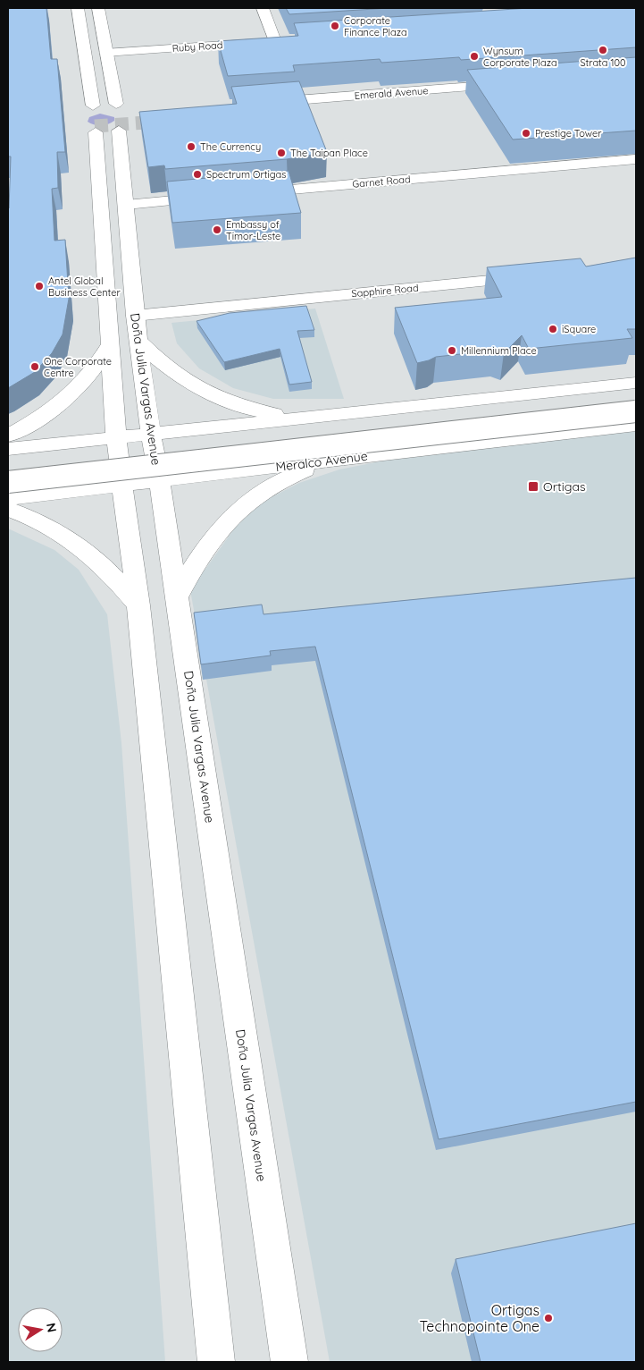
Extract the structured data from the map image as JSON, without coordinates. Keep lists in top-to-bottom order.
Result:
{
  "streets": {
    "main road": [
      "Ruby Road",
      "Emerald Avenue",
      "Garnet Road",
      "Sapphire Road",
      "Doña Julia Vargas Avenue",
      "Meralco Avenue"
    ]
  },
  "crossings": [
    ["Sapphire Road", "Doña Julia Vargas Avenue"],
    ["Doña Julia Vargas Avenue", "Meralco Avenue"]
  ],
  "places": {
    "other": [
      "Corporate Finance Plaza",
      "Strata 100",
      "Wynsum Corporate Plaza",
      "Prestige Tower",
      "The Currency",
      "The Taipan Place",
      "Spectrum Ortigas",
      "Embassy of Timor-Leste",
      "Antel Global Business Center",
      "iSquare",
      "Millennium Place",
      "One Corporate Centre",
      "Ortigas Technopointe One"
    ],
    "transit": ["Ortigas"]
  },
  "north": "right"
}
